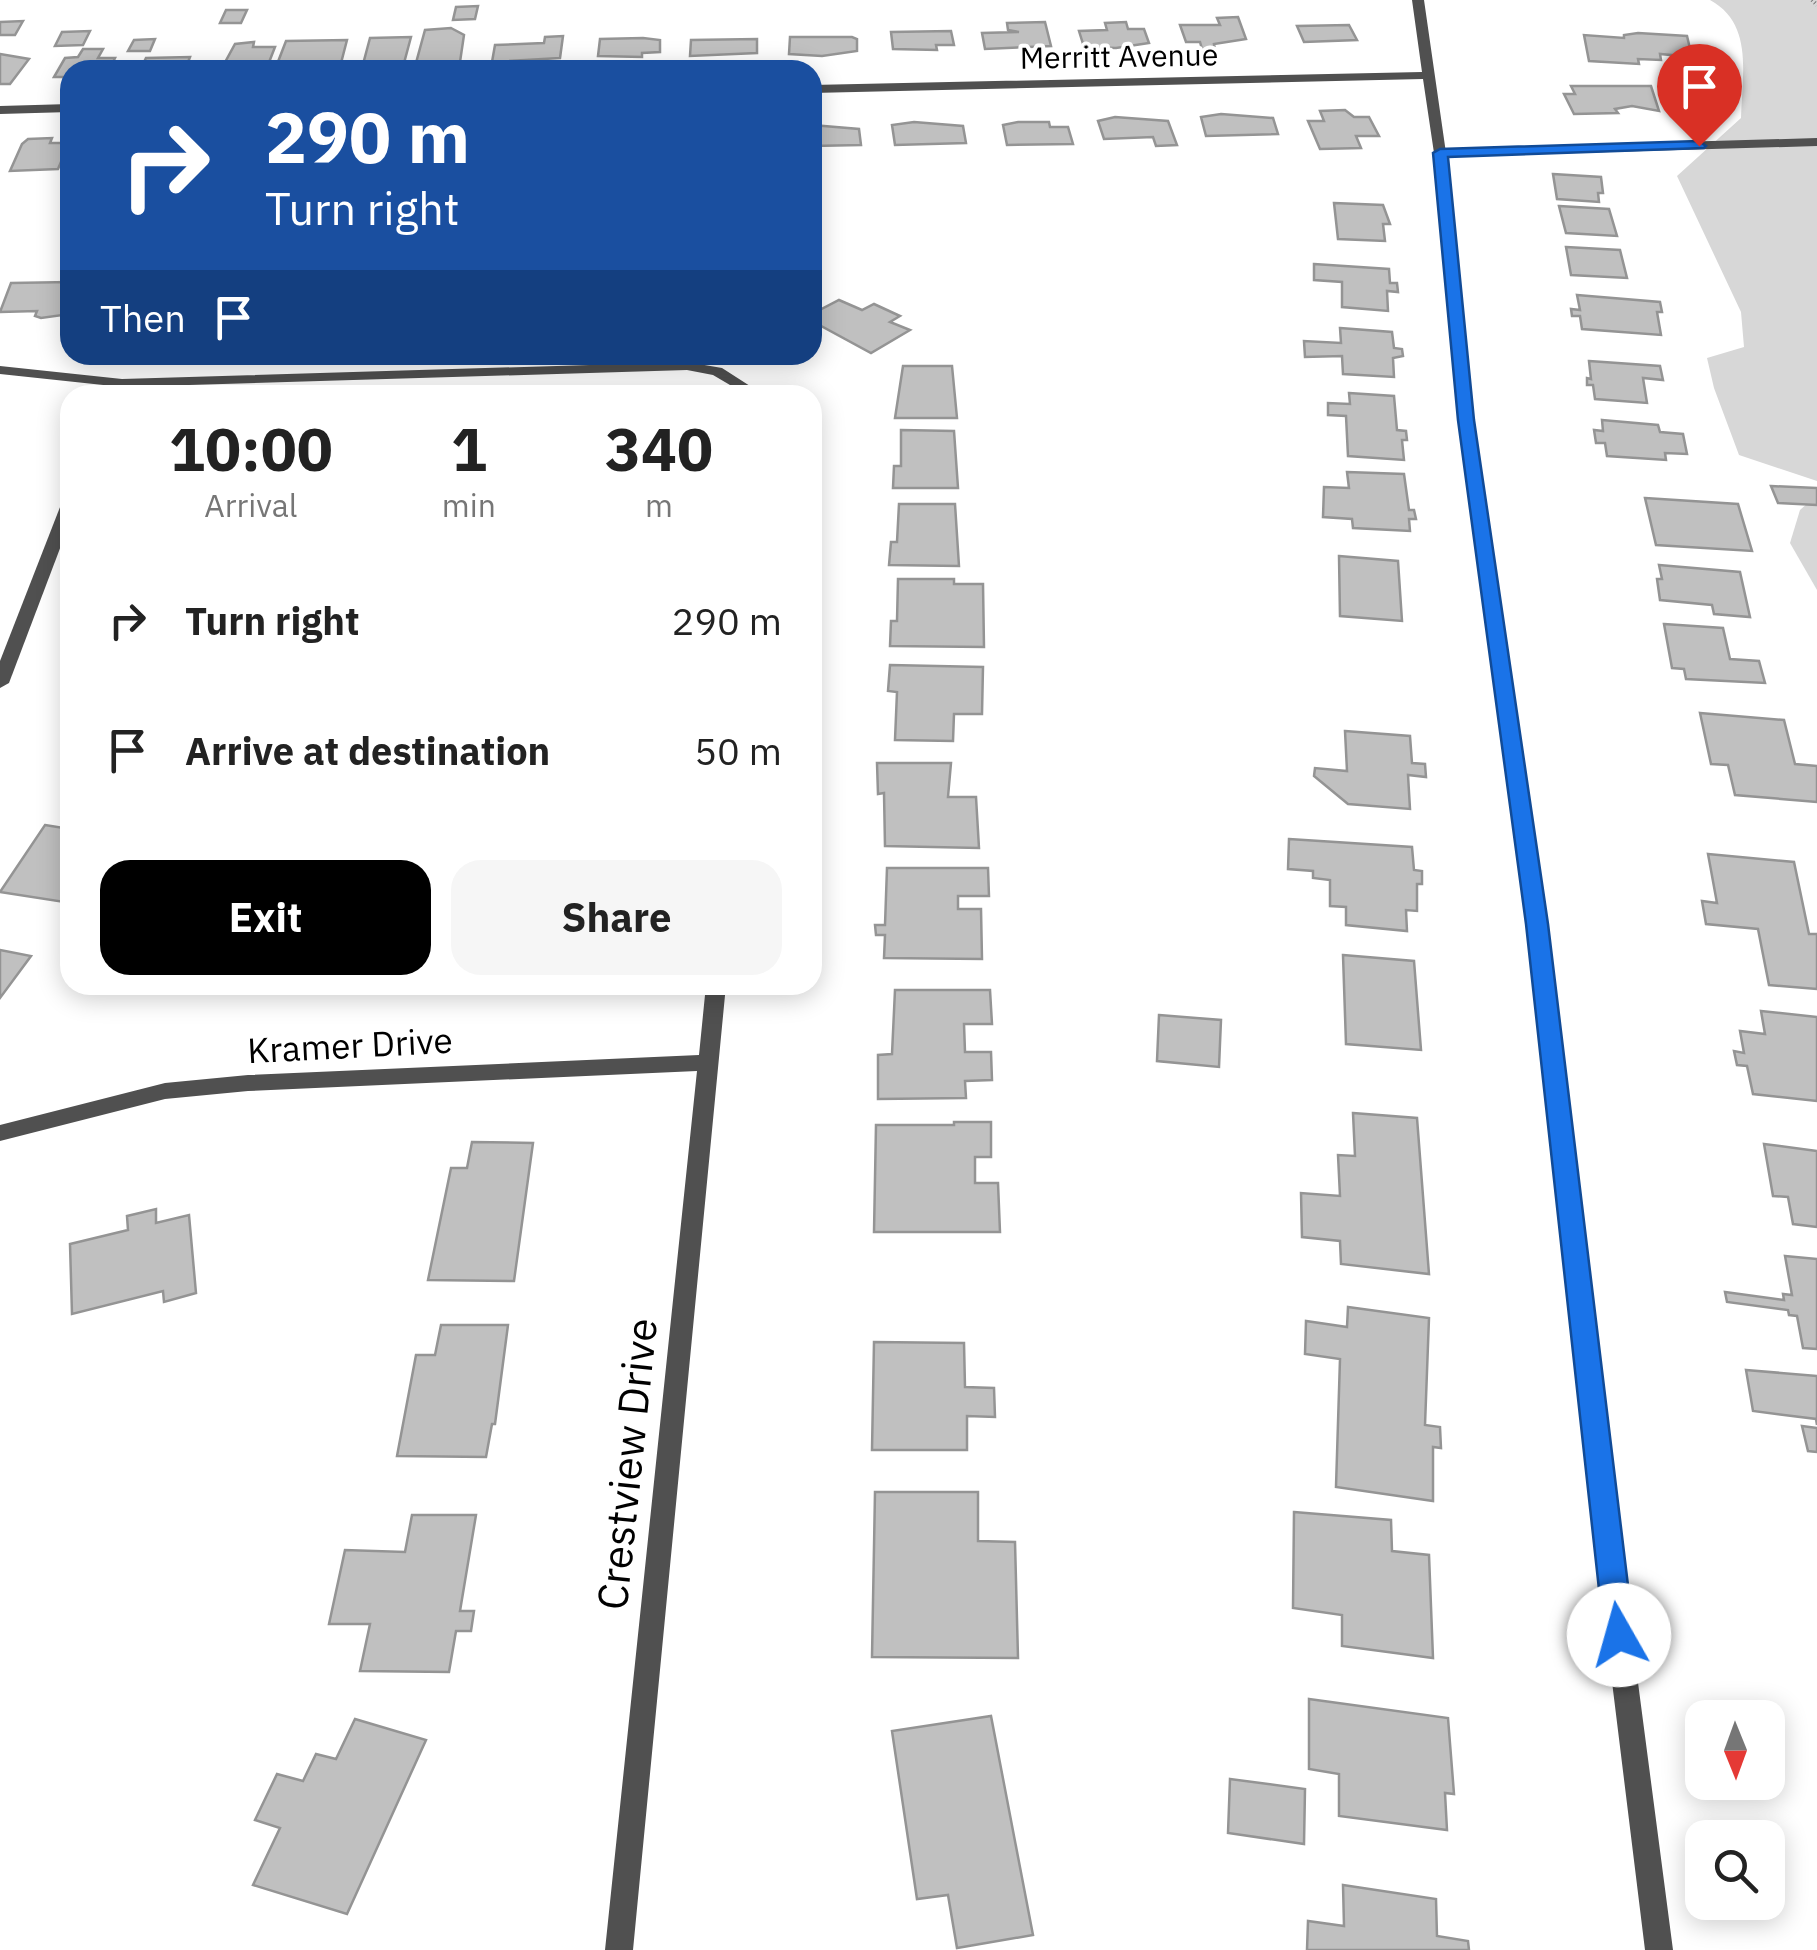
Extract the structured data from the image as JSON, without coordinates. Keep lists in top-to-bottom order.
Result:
{
  "streets": {
    "street": ["Merritt Avenue", "Kramer Drive", "Crestview Drive"]
  },
  "crossings": [
    ["Kramer Drive", "Crestview Drive"]
  ],
  "north": "bottom",
  "page": {
    "turn": ["290 m", "Turn right"],
    "then": "Then",
    "eta": [
      "10:00",
      "Arrival",
      "1",
      "min",
      "340",
      "m"
    ],
    "list": [
      {
        "name": "Turn right",
        "value": "290 m"
      },
      {
        "name": "Arrive at destination",
        "value": "50 m"
      }
    ],
    "buttons": ["Exit", "Share"]
  }
}
